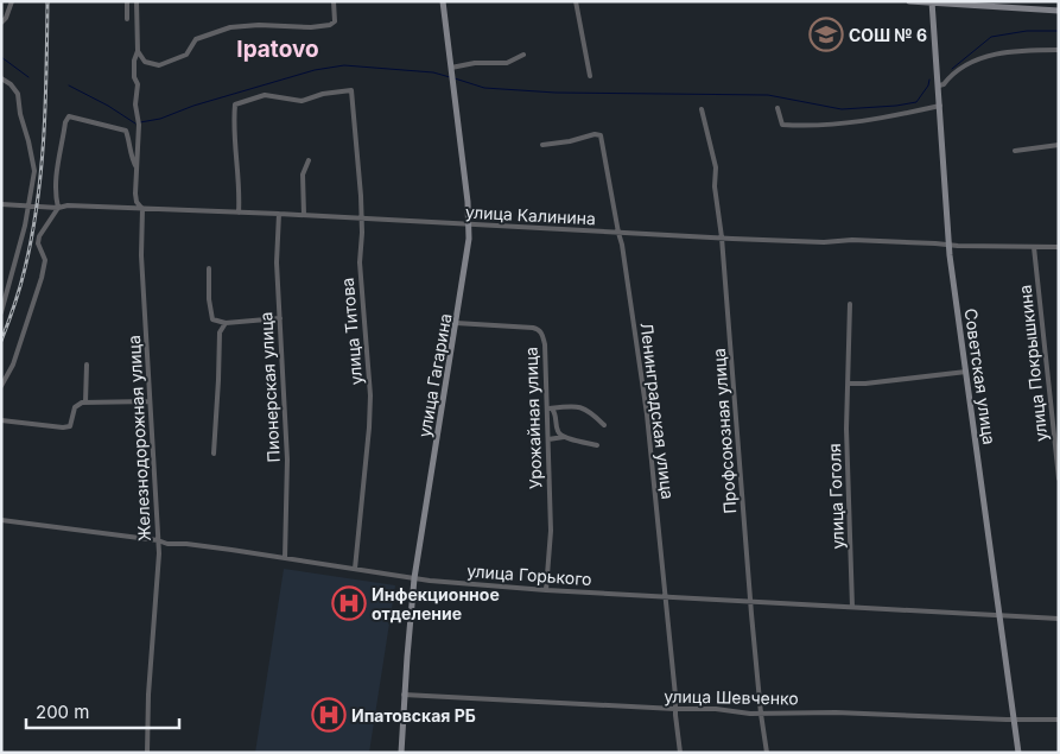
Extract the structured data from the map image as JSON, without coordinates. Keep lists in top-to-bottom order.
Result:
{
  "streets": {
    "street": [
      "улица Калинина",
      "улица Титова",
      "улица Покрышкина",
      "улица Гагарина",
      "Советская улица",
      "Пионерская улица",
      "Ленинградская улица",
      "Урожайная улица",
      "Профсоюзная улица",
      "Железнодорожная улица",
      "улица Гоголя",
      "улица Горького",
      "улица Шевченко"
    ]
  },
  "crossings": [
    ["улица Калинина", "улица Титова"],
    ["улица Калинина", "улица Покрышкина"],
    ["улица Калинина", "улица Гагарина"],
    ["улица Калинина", "Советская улица"],
    ["улица Калинина", "Пионерская улица"],
    ["улица Калинина", "Ленинградская улица"],
    ["улица Калинина", "Профсоюзная улица"],
    ["улица Калинина", "Железнодорожная улица"],
    ["улица Титова", "улица Горького"],
    ["улица Гагарина", "Урожайная улица"],
    ["улица Гагарина", "улица Горького"],
    ["улица Гагарина", "улица Шевченко"],
    ["Советская улица", "улица Горького"],
    ["Советская улица", "улица Шевченко"],
    ["Пионерская улица", "улица Горького"],
    ["Ленинградская улица", "улица Горького"],
    ["Ленинградская улица", "улица Шевченко"],
    ["Урожайная улица", "улица Горького"],
    ["Профсоюзная улица", "улица Горького"],
    ["Профсоюзная улица", "улица Шевченко"],
    ["Железнодорожная улица", "улица Горького"],
    ["улица Гоголя", "улица Горького"]
  ],
  "districts": ["Ipatovo"],
  "places": {
    "school or university": ["СОШ № 6"],
    "hospital": ["Инфекционное отделение", "Ипатовская РБ"]
  },
  "scale_bar": "200 m"
}
